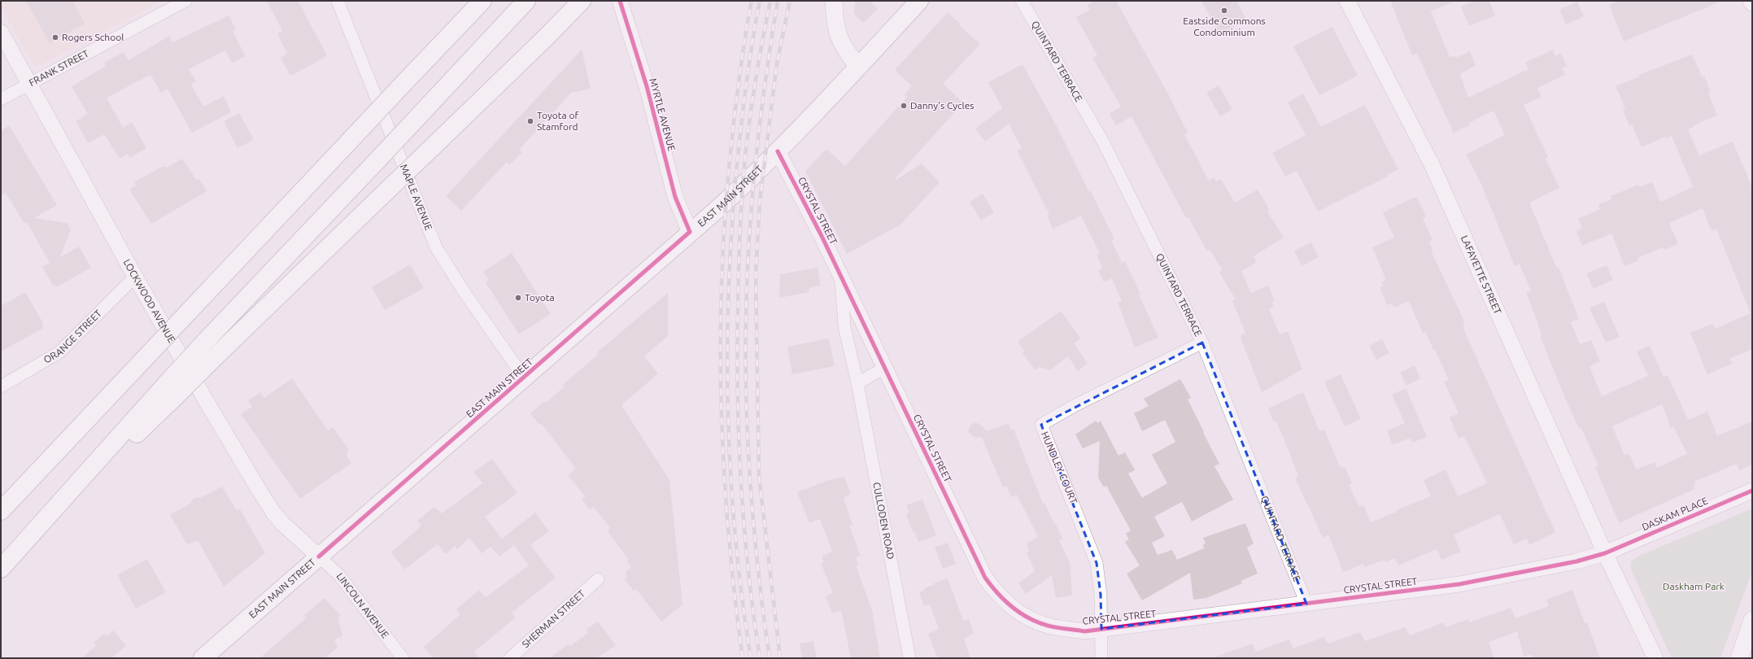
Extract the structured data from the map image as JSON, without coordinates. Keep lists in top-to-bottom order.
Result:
{
  "streets": {
    "main road": ["EAST MAIN STREET"],
    "street": [
      "QUINTARD TERRACE",
      "FRANK STREET",
      "MYRTLE AVENUE",
      "MAPLE AVENUE",
      "CRYSTAL STREET",
      "LAFAYETTE STREET",
      "LOCKWOOD AVENUE",
      "ORANGE STREET",
      "HUNDLEY COURT",
      "DASKAM PLACE",
      "CULLODEN ROAD",
      "LINCOLN AVENUE",
      "SHERMAN STREET"
    ]
  },
  "crossings": [
    ["QUINTARD TERRACE", "CRYSTAL STREET"],
    ["QUINTARD TERRACE", "HUNDLEY COURT"],
    ["FRANK STREET", "LOCKWOOD AVENUE"],
    ["MYRTLE AVENUE", "EAST MAIN STREET"],
    ["EAST MAIN STREET", "MAPLE AVENUE"],
    ["EAST MAIN STREET", "CRYSTAL STREET"],
    ["EAST MAIN STREET", "LOCKWOOD AVENUE"],
    ["EAST MAIN STREET", "LINCOLN AVENUE"],
    ["CRYSTAL STREET", "LAFAYETTE STREET"],
    ["CRYSTAL STREET", "HUNDLEY COURT"],
    ["CRYSTAL STREET", "DASKAM PLACE"],
    ["CRYSTAL STREET", "CULLODEN ROAD"],
    ["LAFAYETTE STREET", "DASKAM PLACE"],
    ["LOCKWOOD AVENUE", "ORANGE STREET"],
    ["LOCKWOOD AVENUE", "LINCOLN AVENUE"]
  ],
  "parks": ["Daskham Park"],
  "places": [
    "Eastside Commons Condominium",
    "Rogers School",
    "Danny's Cycles",
    "Toyota of Stamford",
    "Toyota"
  ]
}
